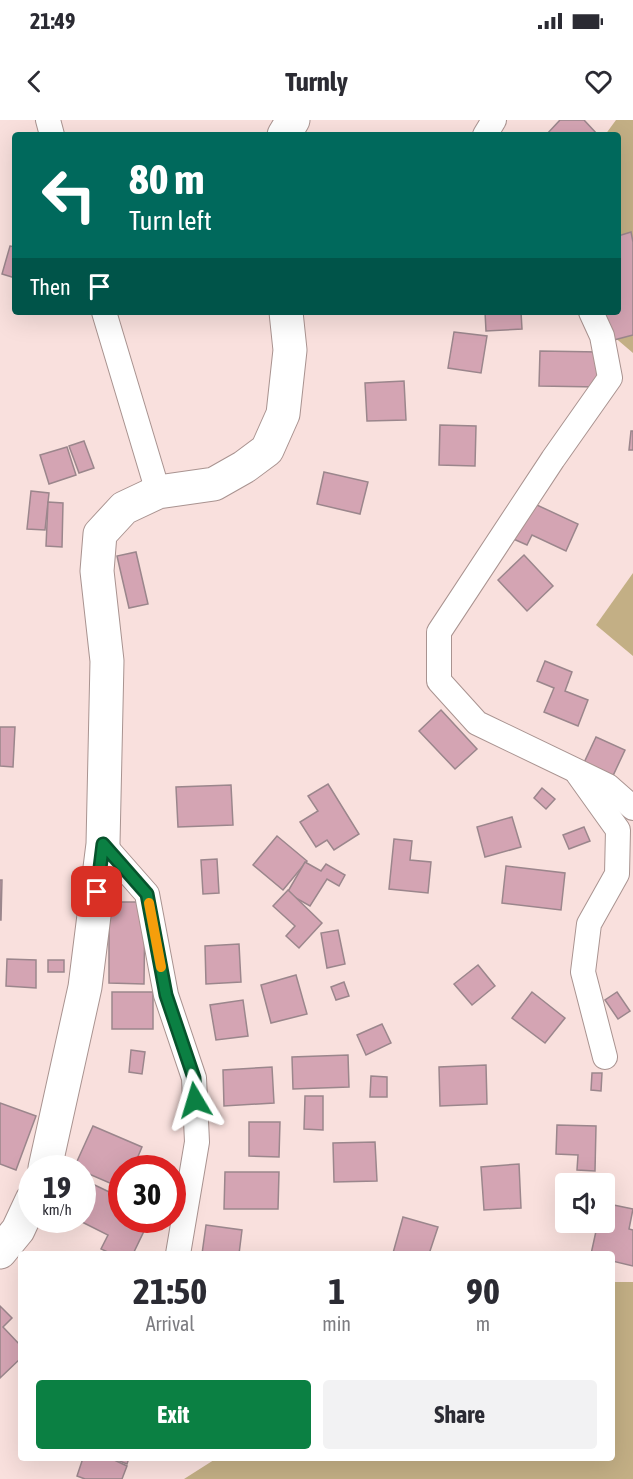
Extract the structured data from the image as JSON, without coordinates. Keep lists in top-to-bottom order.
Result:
{
  "page": {
    "status": "21:49",
    "header": "Turnly",
    "turn": ["80 m", "Turn left"],
    "then": "Then",
    "speed": "19 km/h",
    "limit": "30",
    "eta": [
      "21:50",
      "Arrival",
      "1",
      "min",
      "90",
      "m"
    ],
    "buttons": ["Exit", "Share"]
  }
}
